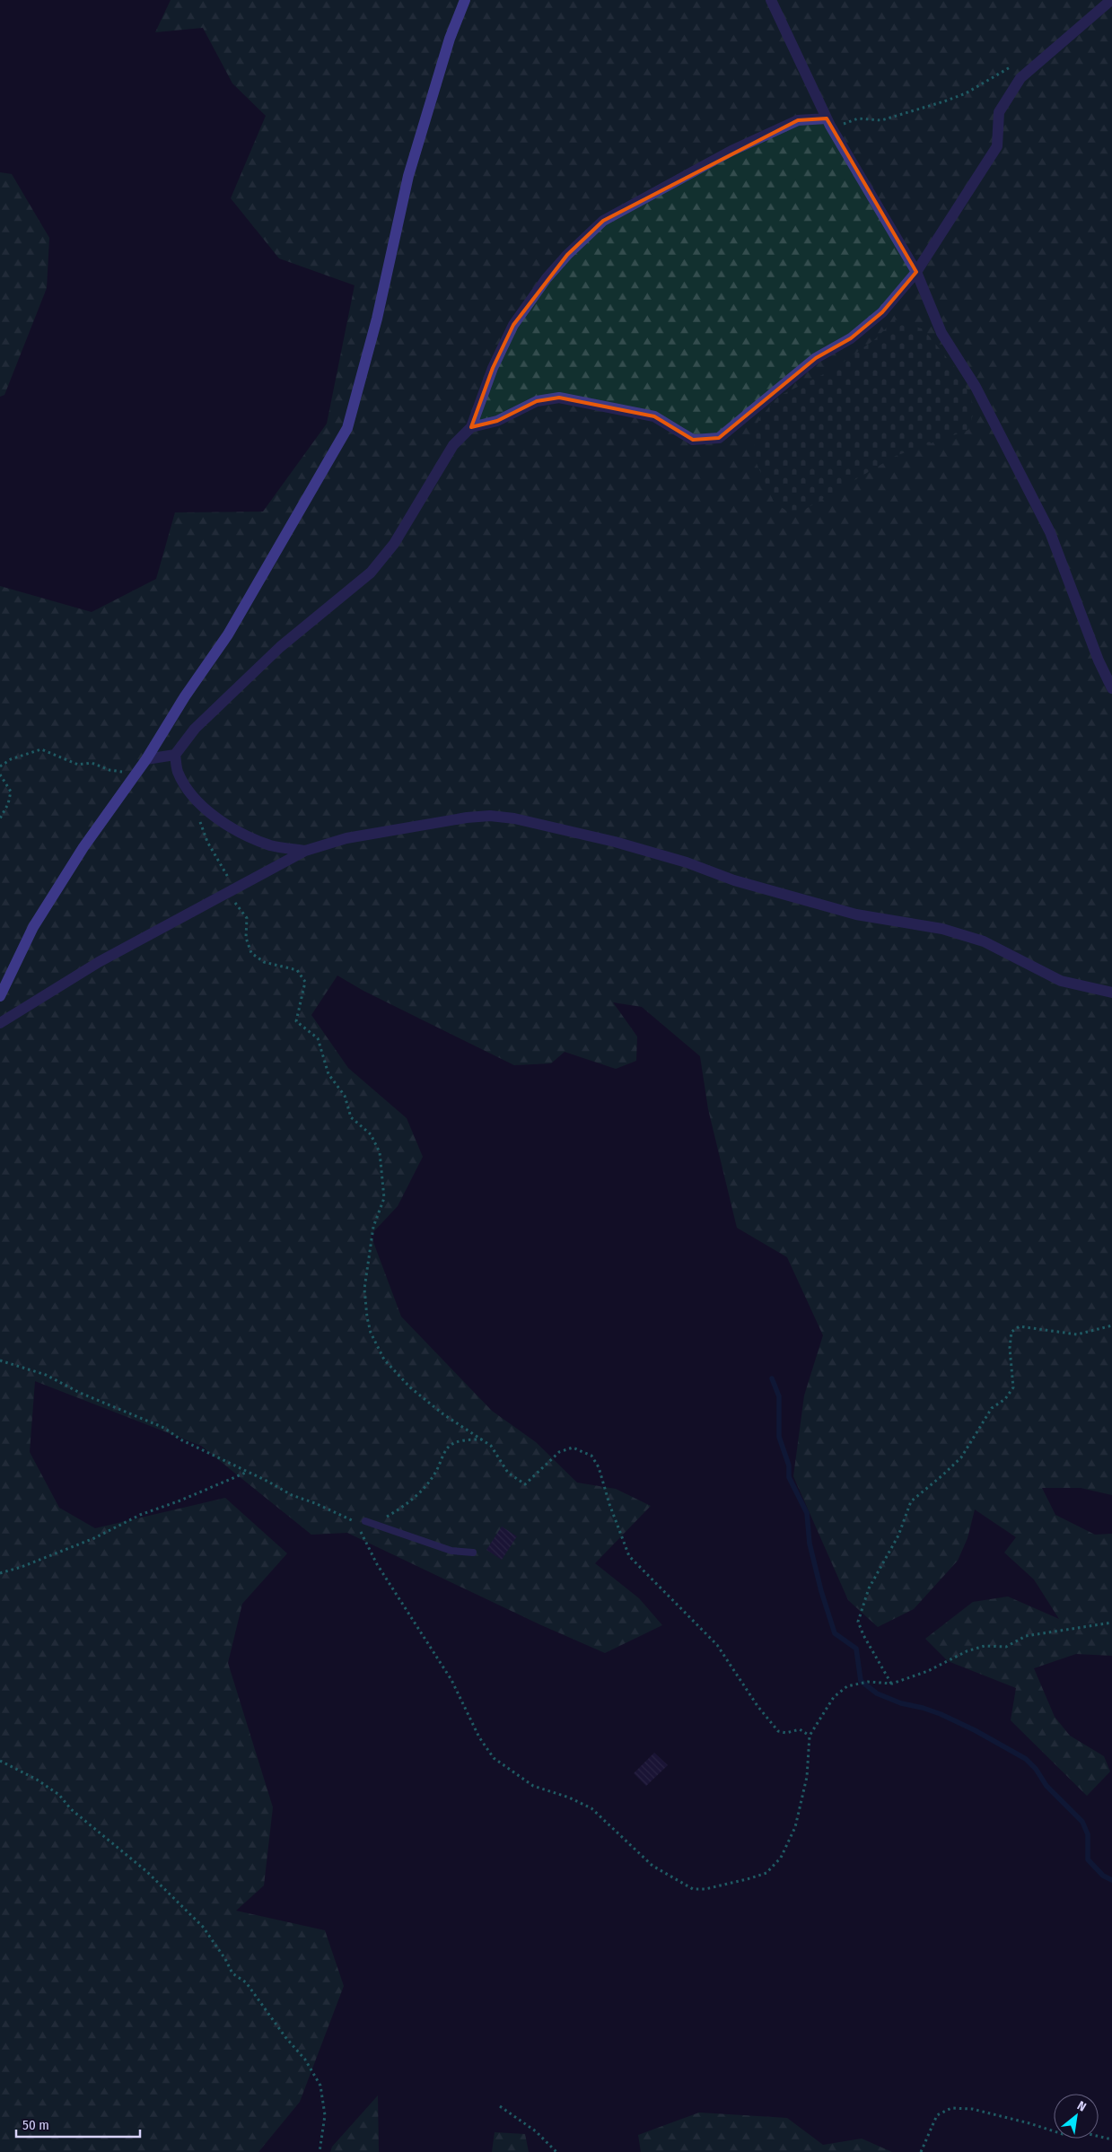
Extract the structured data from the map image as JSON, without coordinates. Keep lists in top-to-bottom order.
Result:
{
  "scale_bar": "50 m",
  "north": "top right"
}
